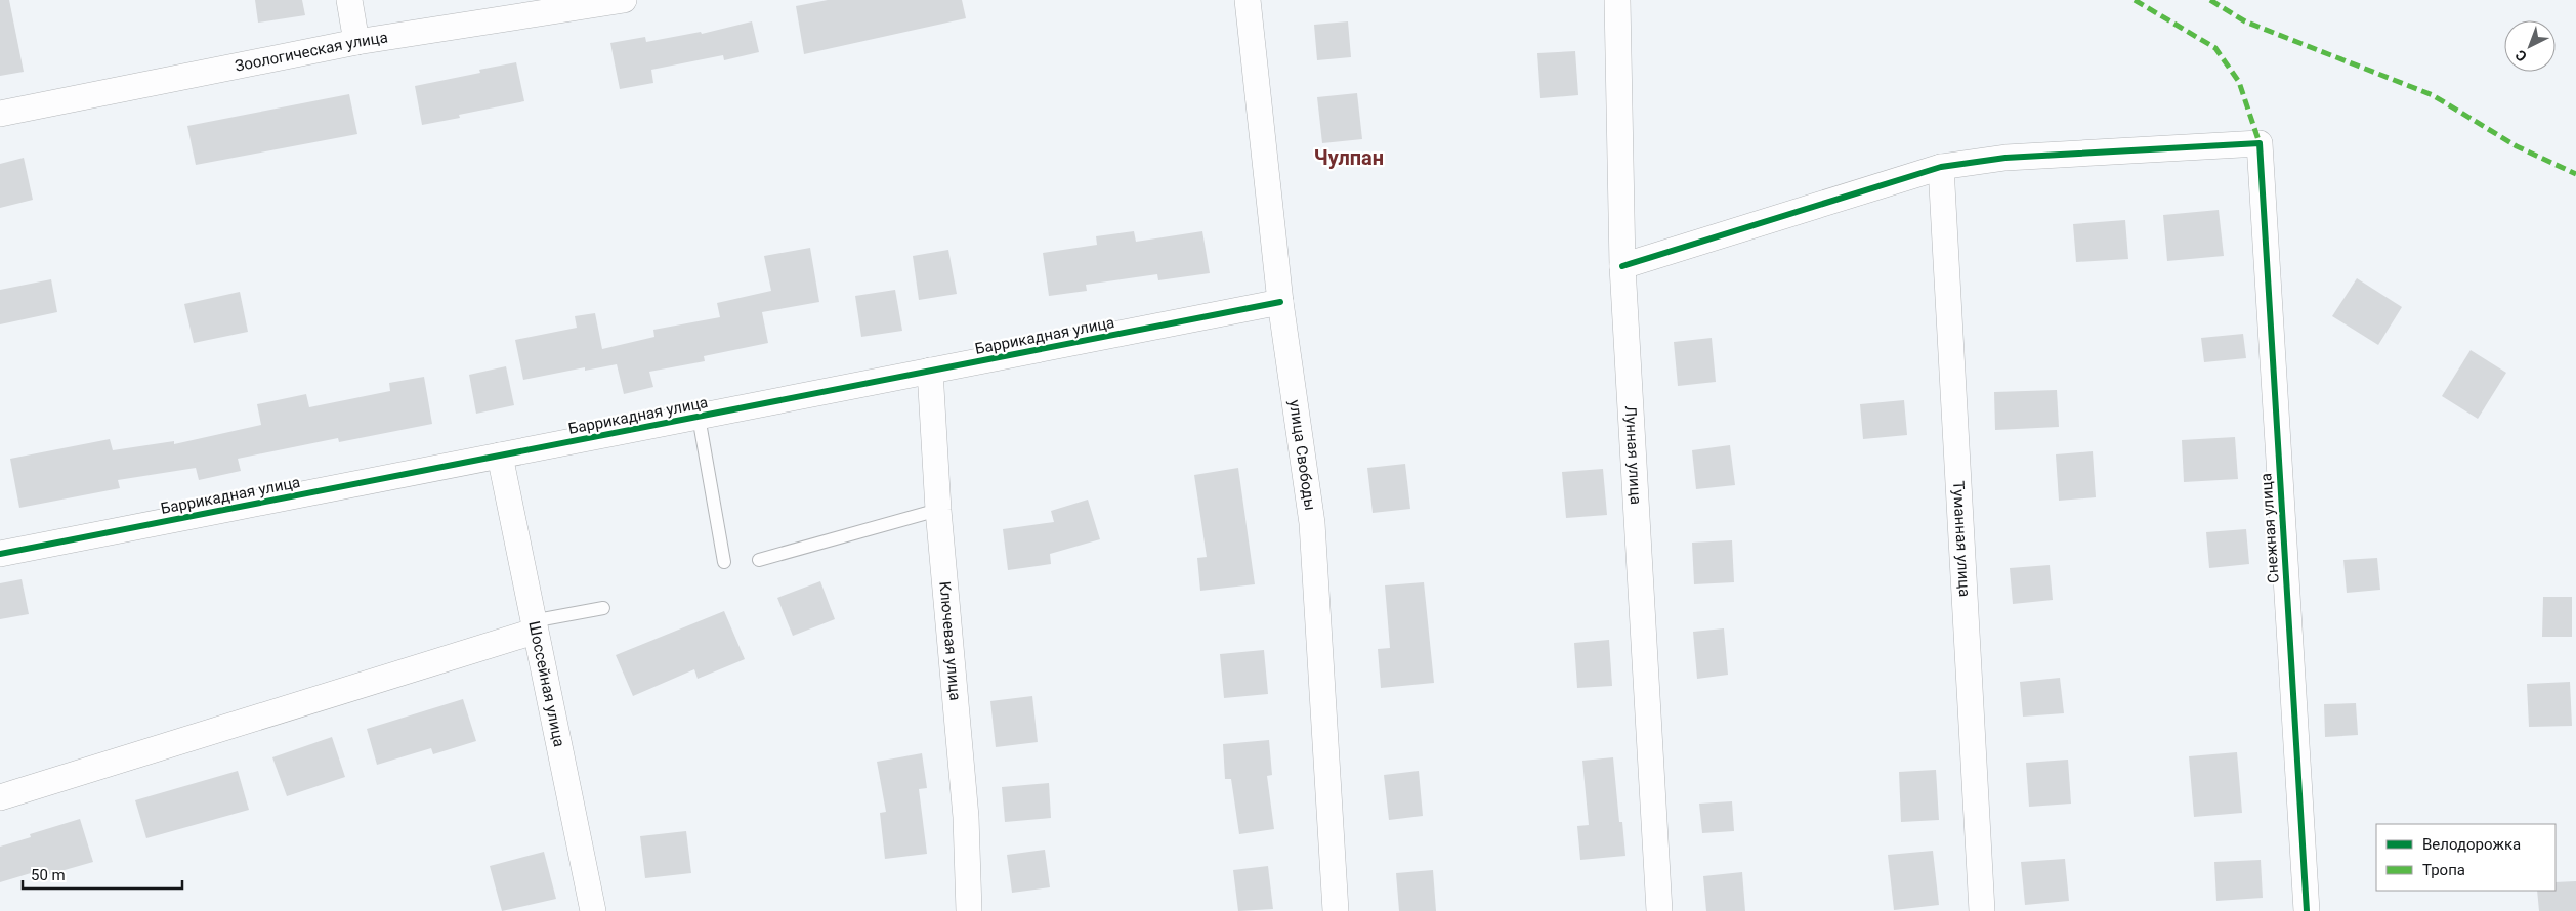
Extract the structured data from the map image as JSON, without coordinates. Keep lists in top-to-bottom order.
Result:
{
  "streets": {
    "street": [
      "Зоологическая улица",
      "Баррикадная улица",
      "улица Свободы",
      "Лунная улица",
      "Снежная улица",
      "Туманная улица",
      "Ключевая улица",
      "Шоссейная улица"
    ]
  },
  "crossings": [
    ["Баррикадная улица", "улица Свободы"],
    ["Баррикадная улица", "Ключевая улица"],
    ["Баррикадная улица", "Шоссейная улица"],
    ["Снежная улица", "Туманная улица"]
  ],
  "districts": ["Чулпан"],
  "legend": ["Велодорожка", "Тропа"],
  "scale_bar": "50 m",
  "north": "bottom left"
}
